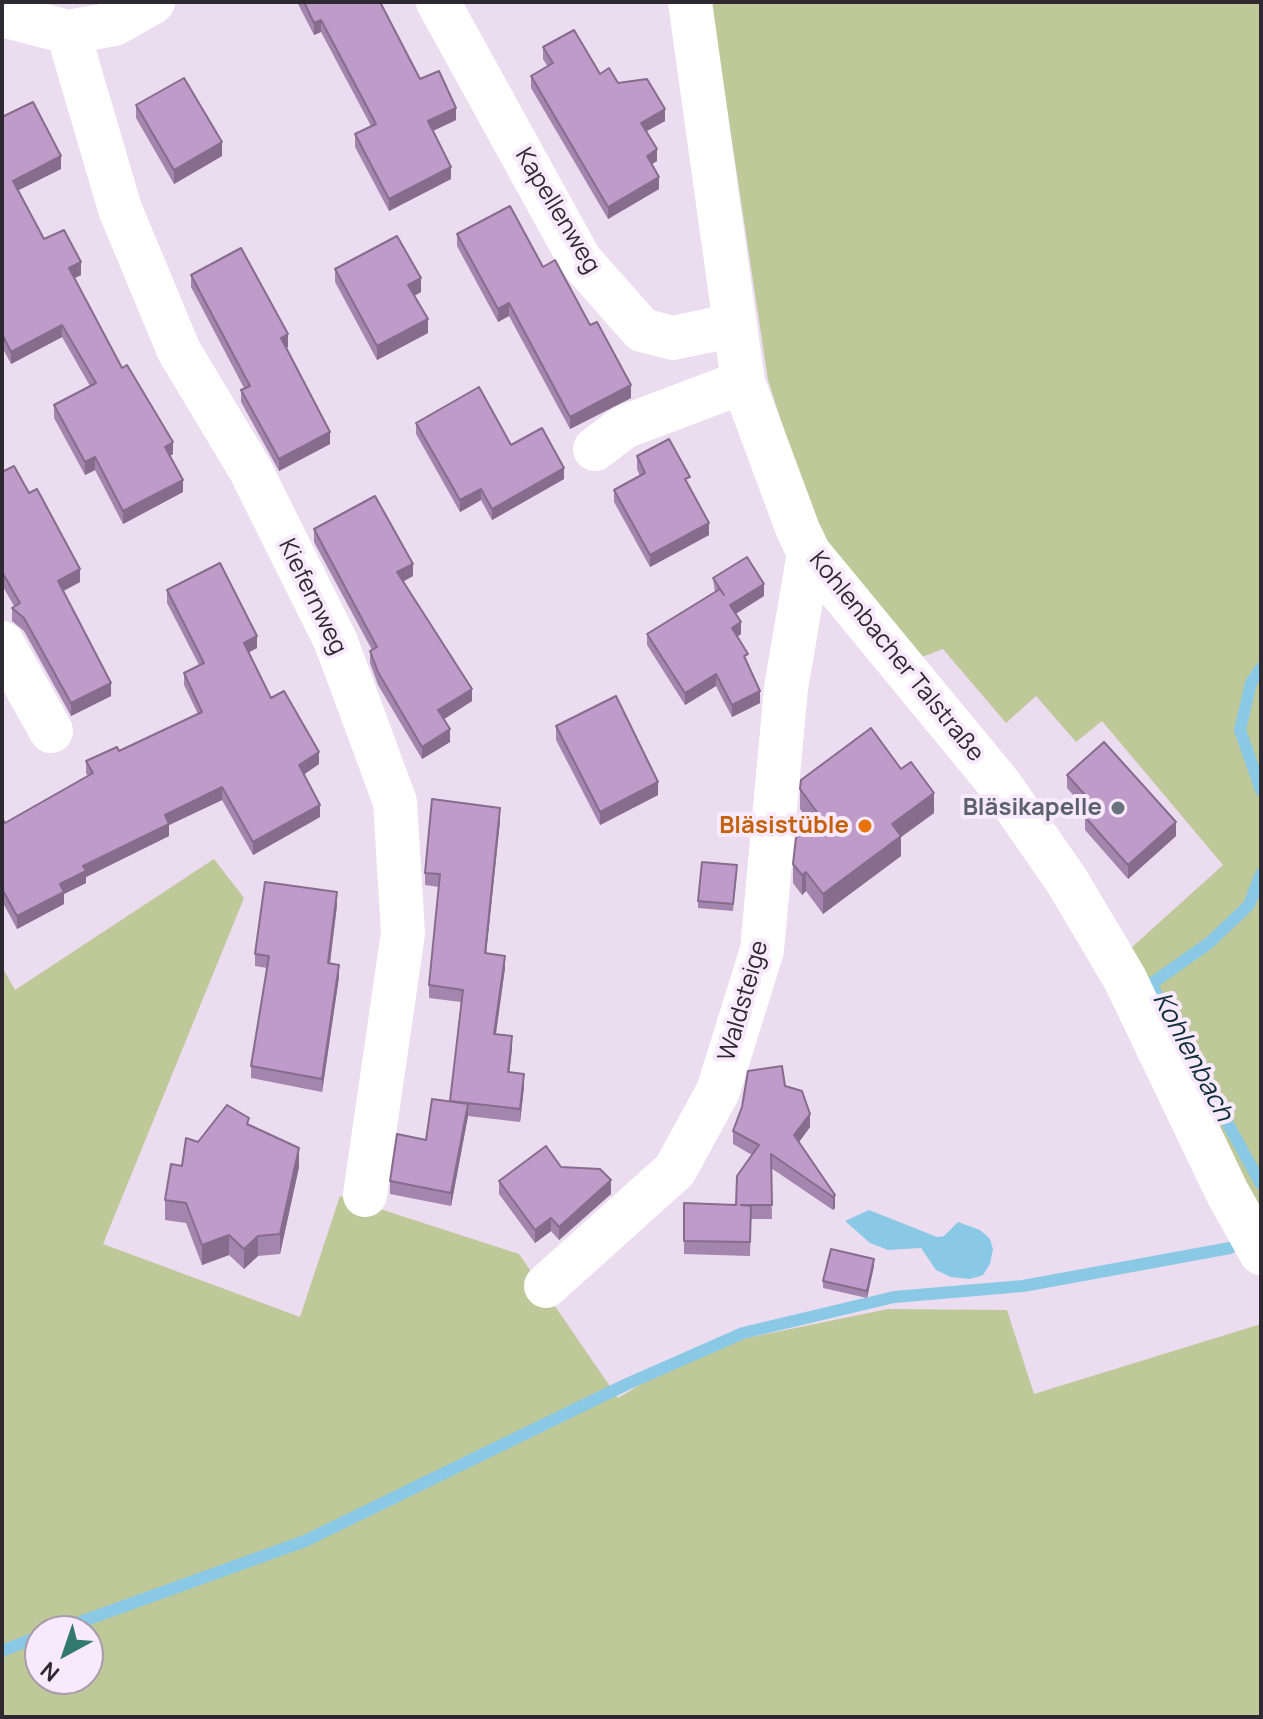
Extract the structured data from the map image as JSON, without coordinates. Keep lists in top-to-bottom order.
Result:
{
  "streets": {
    "street": [
      "Kapellenweg",
      "Kiefernweg",
      "Kohlenbacher Talstraße",
      "Waldsteige"
    ]
  },
  "crossings": [
    ["Kapellenweg", "Kohlenbacher Talstraße"],
    ["Kohlenbacher Talstraße", "Waldsteige"]
  ],
  "water": ["Kohlenbach"],
  "places": ["Bläsikapelle", "Bläsistüble"],
  "north": "bottom left"
}
